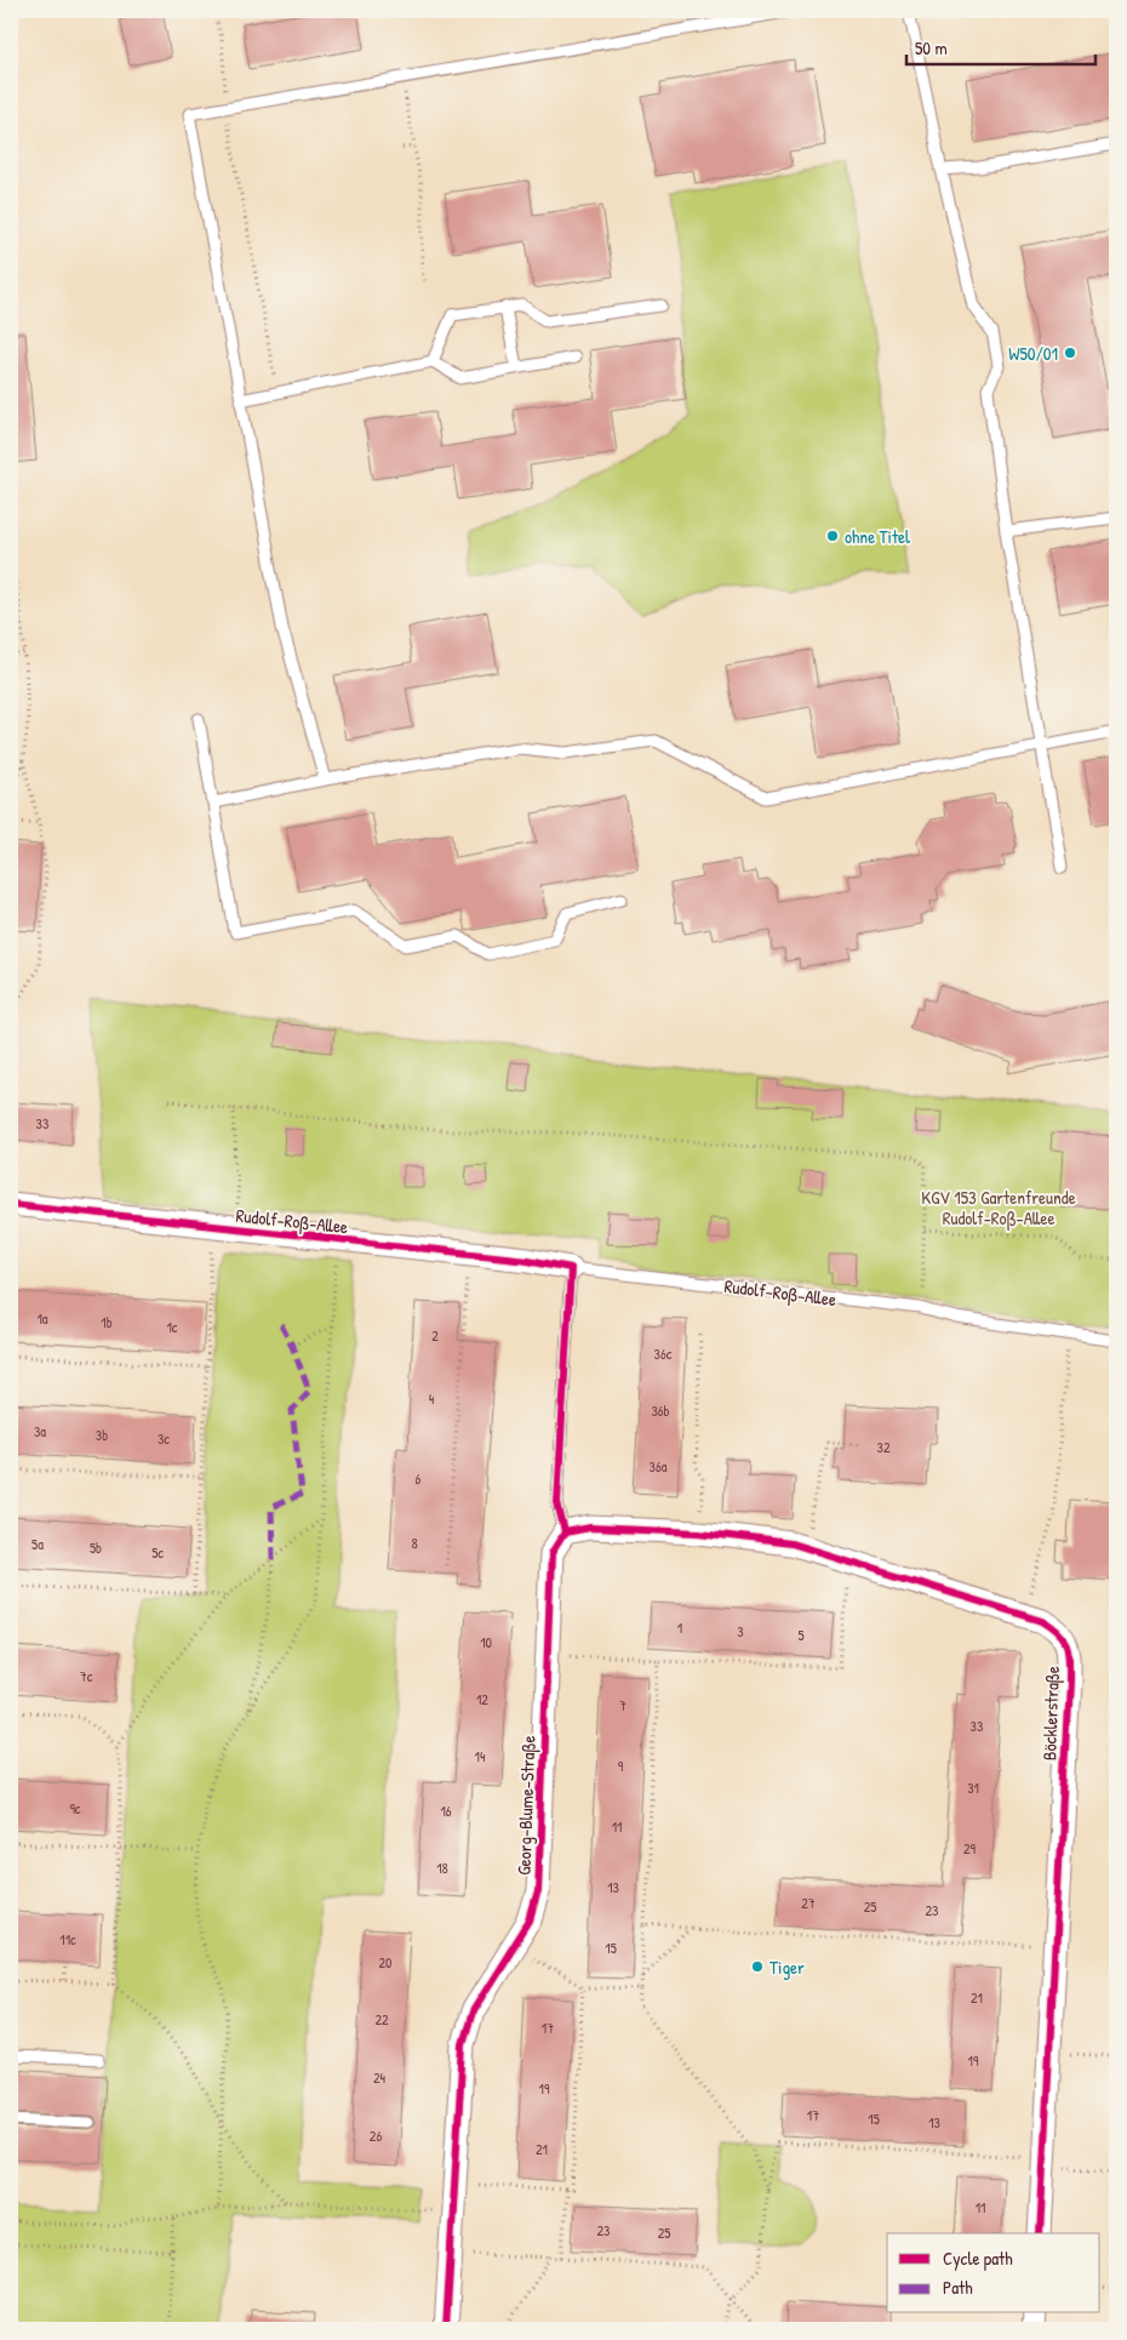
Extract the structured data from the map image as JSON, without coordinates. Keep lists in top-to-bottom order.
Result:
{
  "streets": {
    "street": ["Rudolf-Roß-Allee", "Böcklerstraße", "Georg-Blume-Straße"]
  },
  "crossings": [
    ["Böcklerstraße", "Georg-Blume-Straße"]
  ],
  "parks": ["KGV 153 Gartenfreunde Rudolf-Roß-Allee"],
  "places": ["W50/01", "ohne Titel", "Tiger"],
  "house_numbers": [
    "33",
    "1a",
    "1b",
    "1c",
    "2",
    "36c",
    "4",
    "36b",
    "3a",
    "3b",
    "3c",
    "32",
    "36a",
    "6",
    "8",
    "5a",
    "5b",
    "5c",
    "1",
    "3",
    "5",
    "10",
    "7c",
    "12",
    "7",
    "33",
    "14",
    "9",
    "31",
    "9c",
    "16",
    "11",
    "29",
    "18",
    "13",
    "27",
    "25",
    "23",
    "11c",
    "15",
    "20",
    "21",
    "22",
    "17",
    "19",
    "24",
    "19",
    "17",
    "15",
    "13",
    "26",
    "21",
    "11",
    "23",
    "25"
  ],
  "legend": ["Cycle path", "Path"],
  "scale_bar": "50 m"
}
